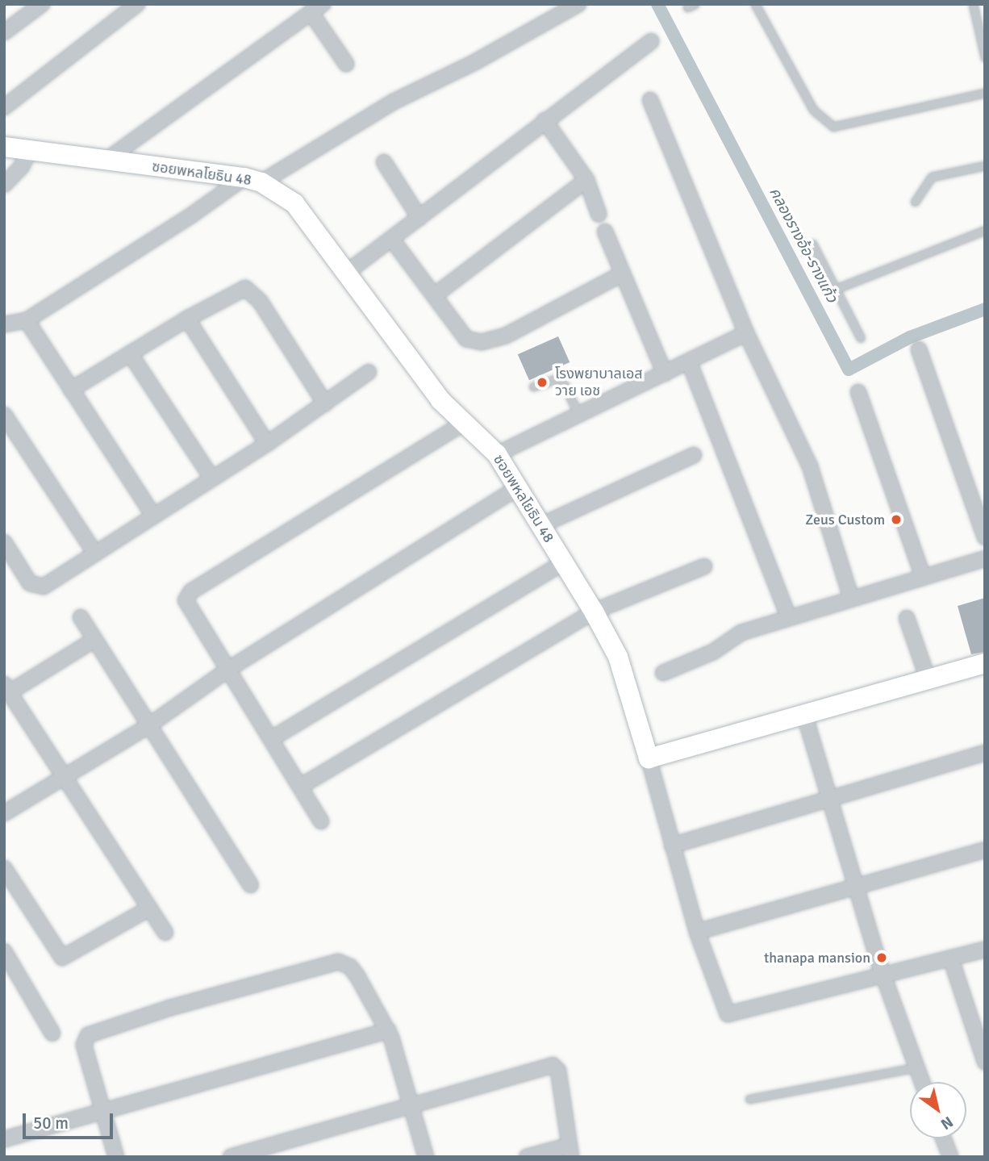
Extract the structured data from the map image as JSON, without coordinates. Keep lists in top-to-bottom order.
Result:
{
  "streets": {
    "street": ["ซอยพหลโยธิน 48"]
  },
  "water": ["คลองรางอ้อ-รางแก้ว"],
  "places": ["โรงพยาบาลเอส วาย เอช", "Zeus Custom", "thanapa mansion"],
  "scale_bar": "50 m",
  "north": "bottom right"
}
